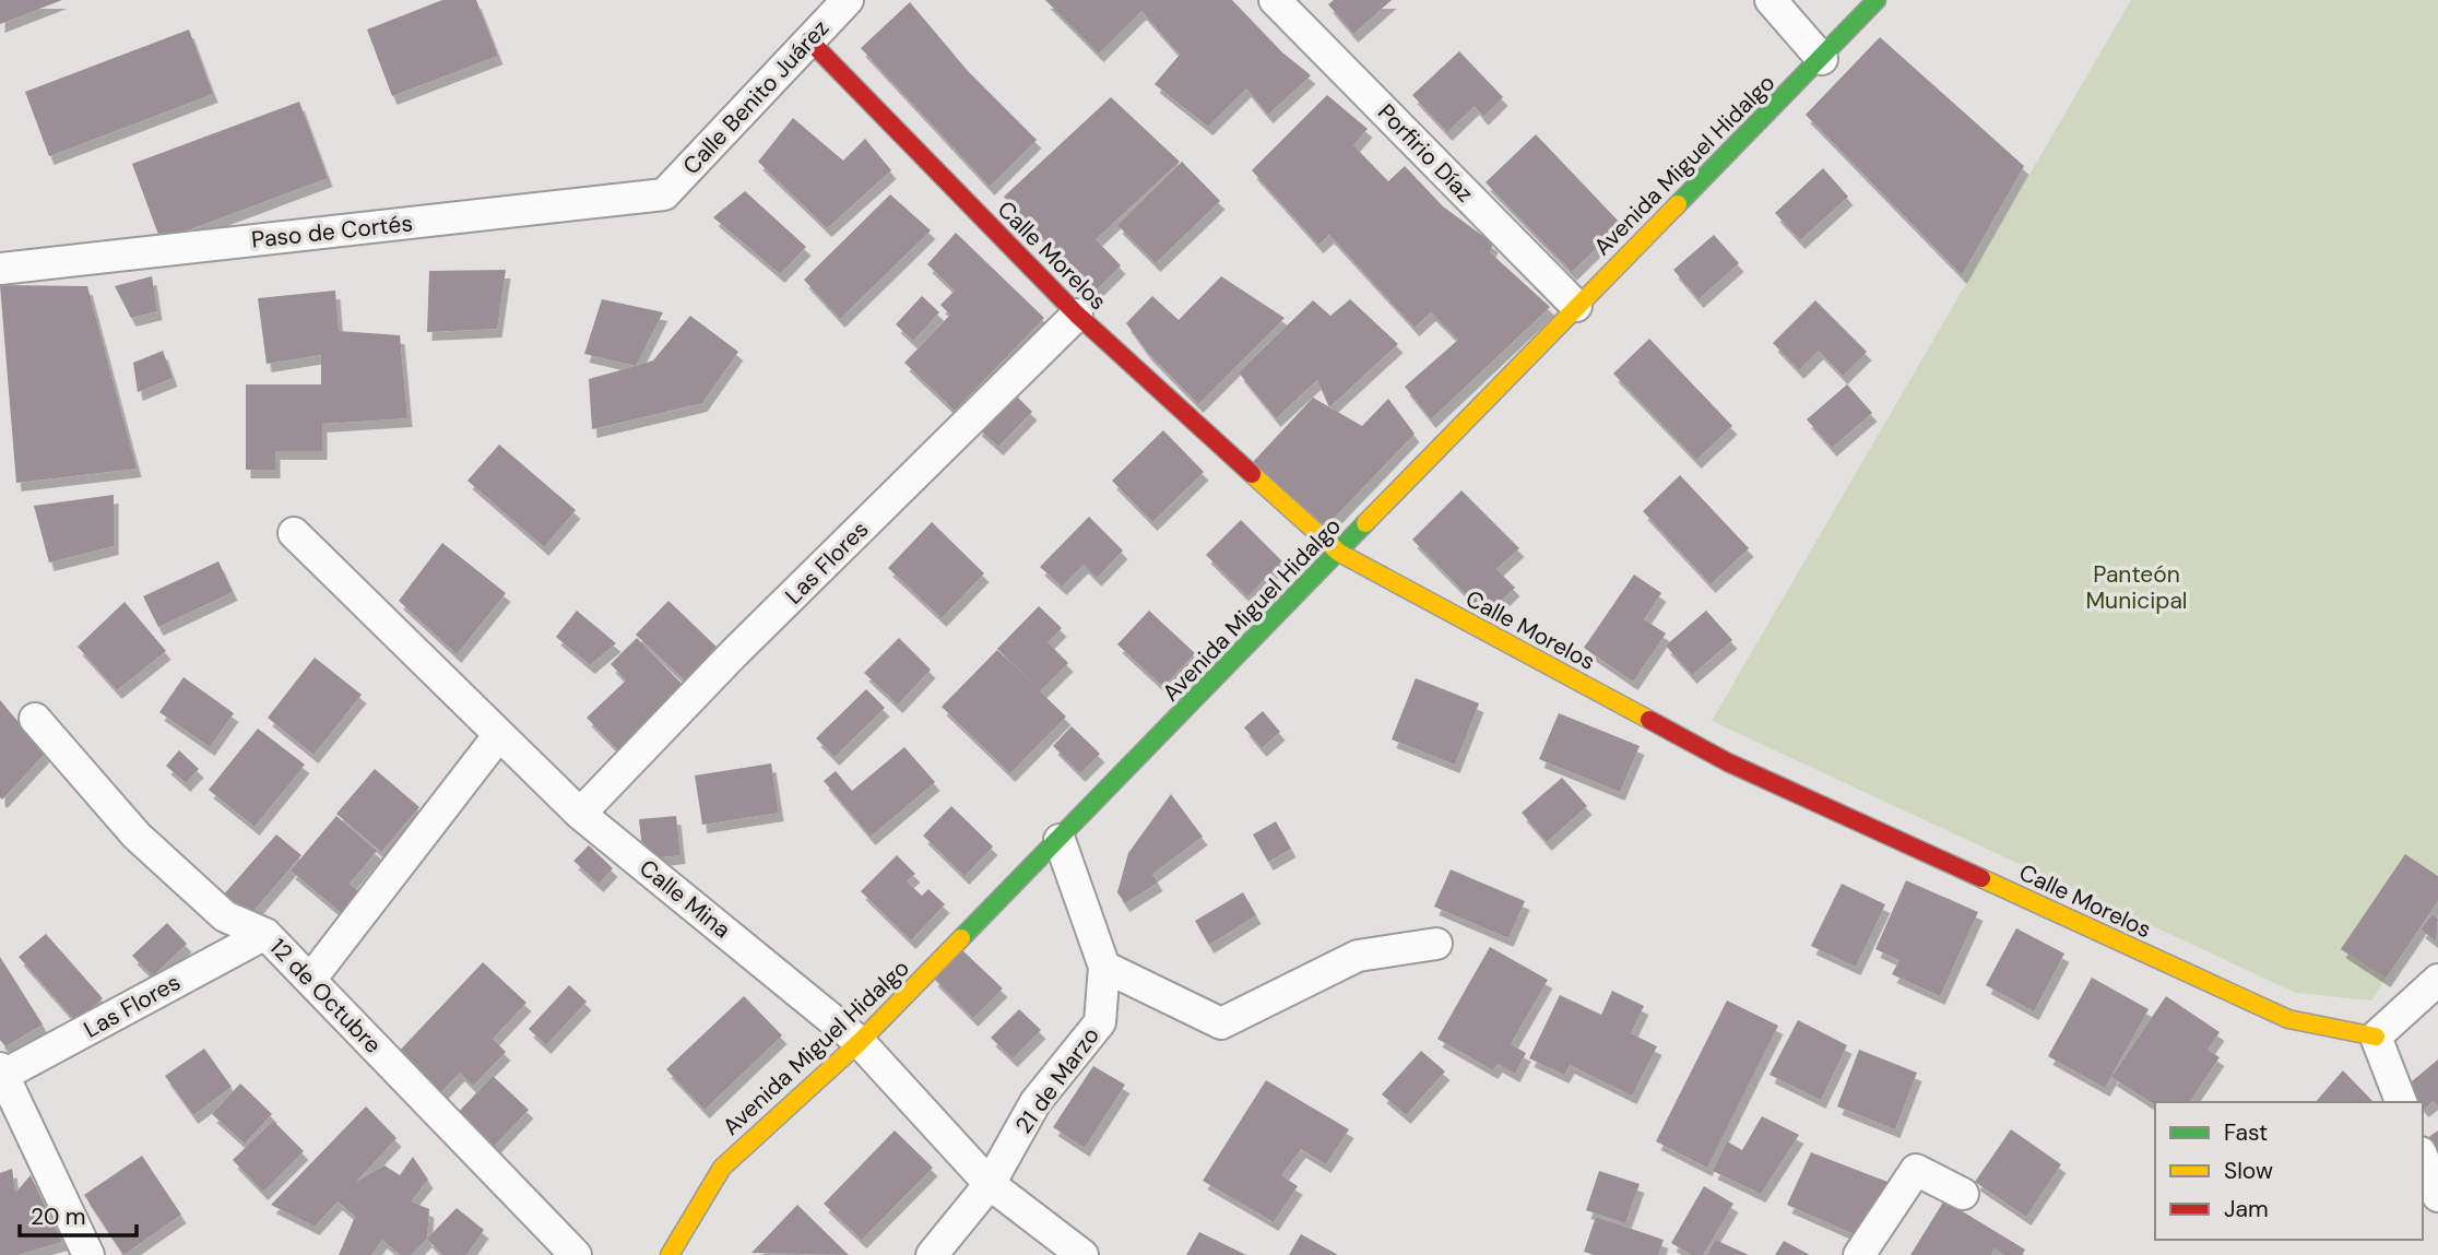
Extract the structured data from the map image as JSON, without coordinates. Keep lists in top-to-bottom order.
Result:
{
  "streets": {
    "street": [
      "Calle Benito Juárez",
      "Porfirio Díaz",
      "Avenida Miguel Hidalgo",
      "Paso de Cortés",
      "Calle Morelos",
      "Las Flores",
      "Calle Mina",
      "12 de Octubre",
      "21 de Marzo"
    ]
  },
  "crossings": [
    ["Calle Benito Juárez", "Paso de Cortés"],
    ["Calle Benito Juárez", "Calle Morelos"],
    ["Porfirio Díaz", "Avenida Miguel Hidalgo"],
    ["Avenida Miguel Hidalgo", "Calle Morelos"],
    ["Avenida Miguel Hidalgo", "Calle Mina"],
    ["Avenida Miguel Hidalgo", "21 de Marzo"],
    ["Calle Morelos", "Las Flores"],
    ["Las Flores", "Calle Mina"],
    ["Las Flores", "12 de Octubre"],
    ["Calle Mina", "21 de Marzo"]
  ],
  "parks": ["Panteón Municipal"],
  "legend": ["Fast", "Slow", "Jam"],
  "scale_bar": "20 m"
}
